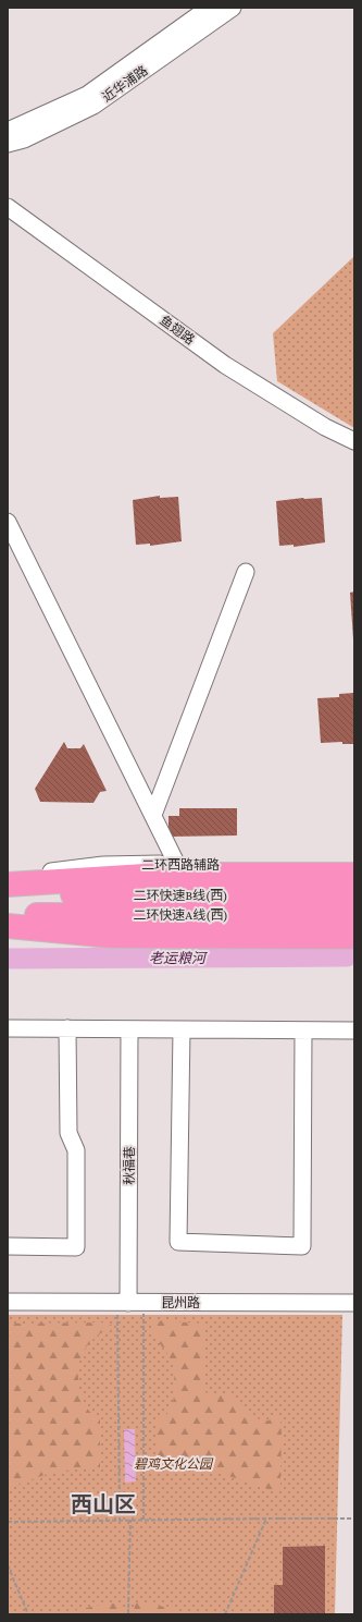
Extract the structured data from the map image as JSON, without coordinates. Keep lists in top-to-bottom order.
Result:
{
  "streets": {
    "highway": ["二环快速B线(西)", "二环快速A线(西)"],
    "street": [
      "近华浦路",
      "鱼翅路",
      "二环西路辅路",
      "秋福巷",
      "昆州路"
    ]
  },
  "crossings": [
    ["秋福巷", "昆州路"]
  ],
  "districts": ["西山区"],
  "water": ["老运粮河"],
  "parks": ["碧鸡文化公园"]
}
